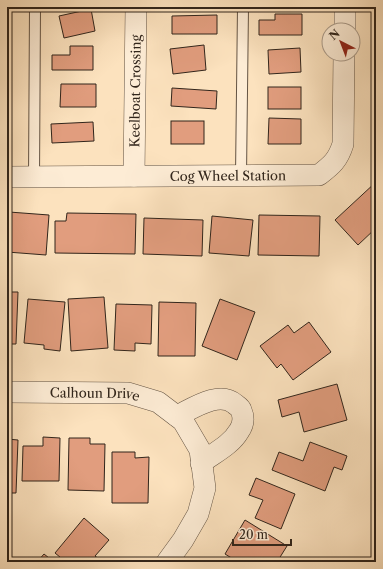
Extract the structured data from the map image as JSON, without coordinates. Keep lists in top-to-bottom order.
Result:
{
  "streets": {
    "street": ["Keelboat Crossing", "Cog Wheel Station", "Calhoun Drive"]
  },
  "crossings": [
    ["Keelboat Crossing", "Cog Wheel Station"]
  ],
  "scale_bar": "20 m",
  "north": "top left"
}
